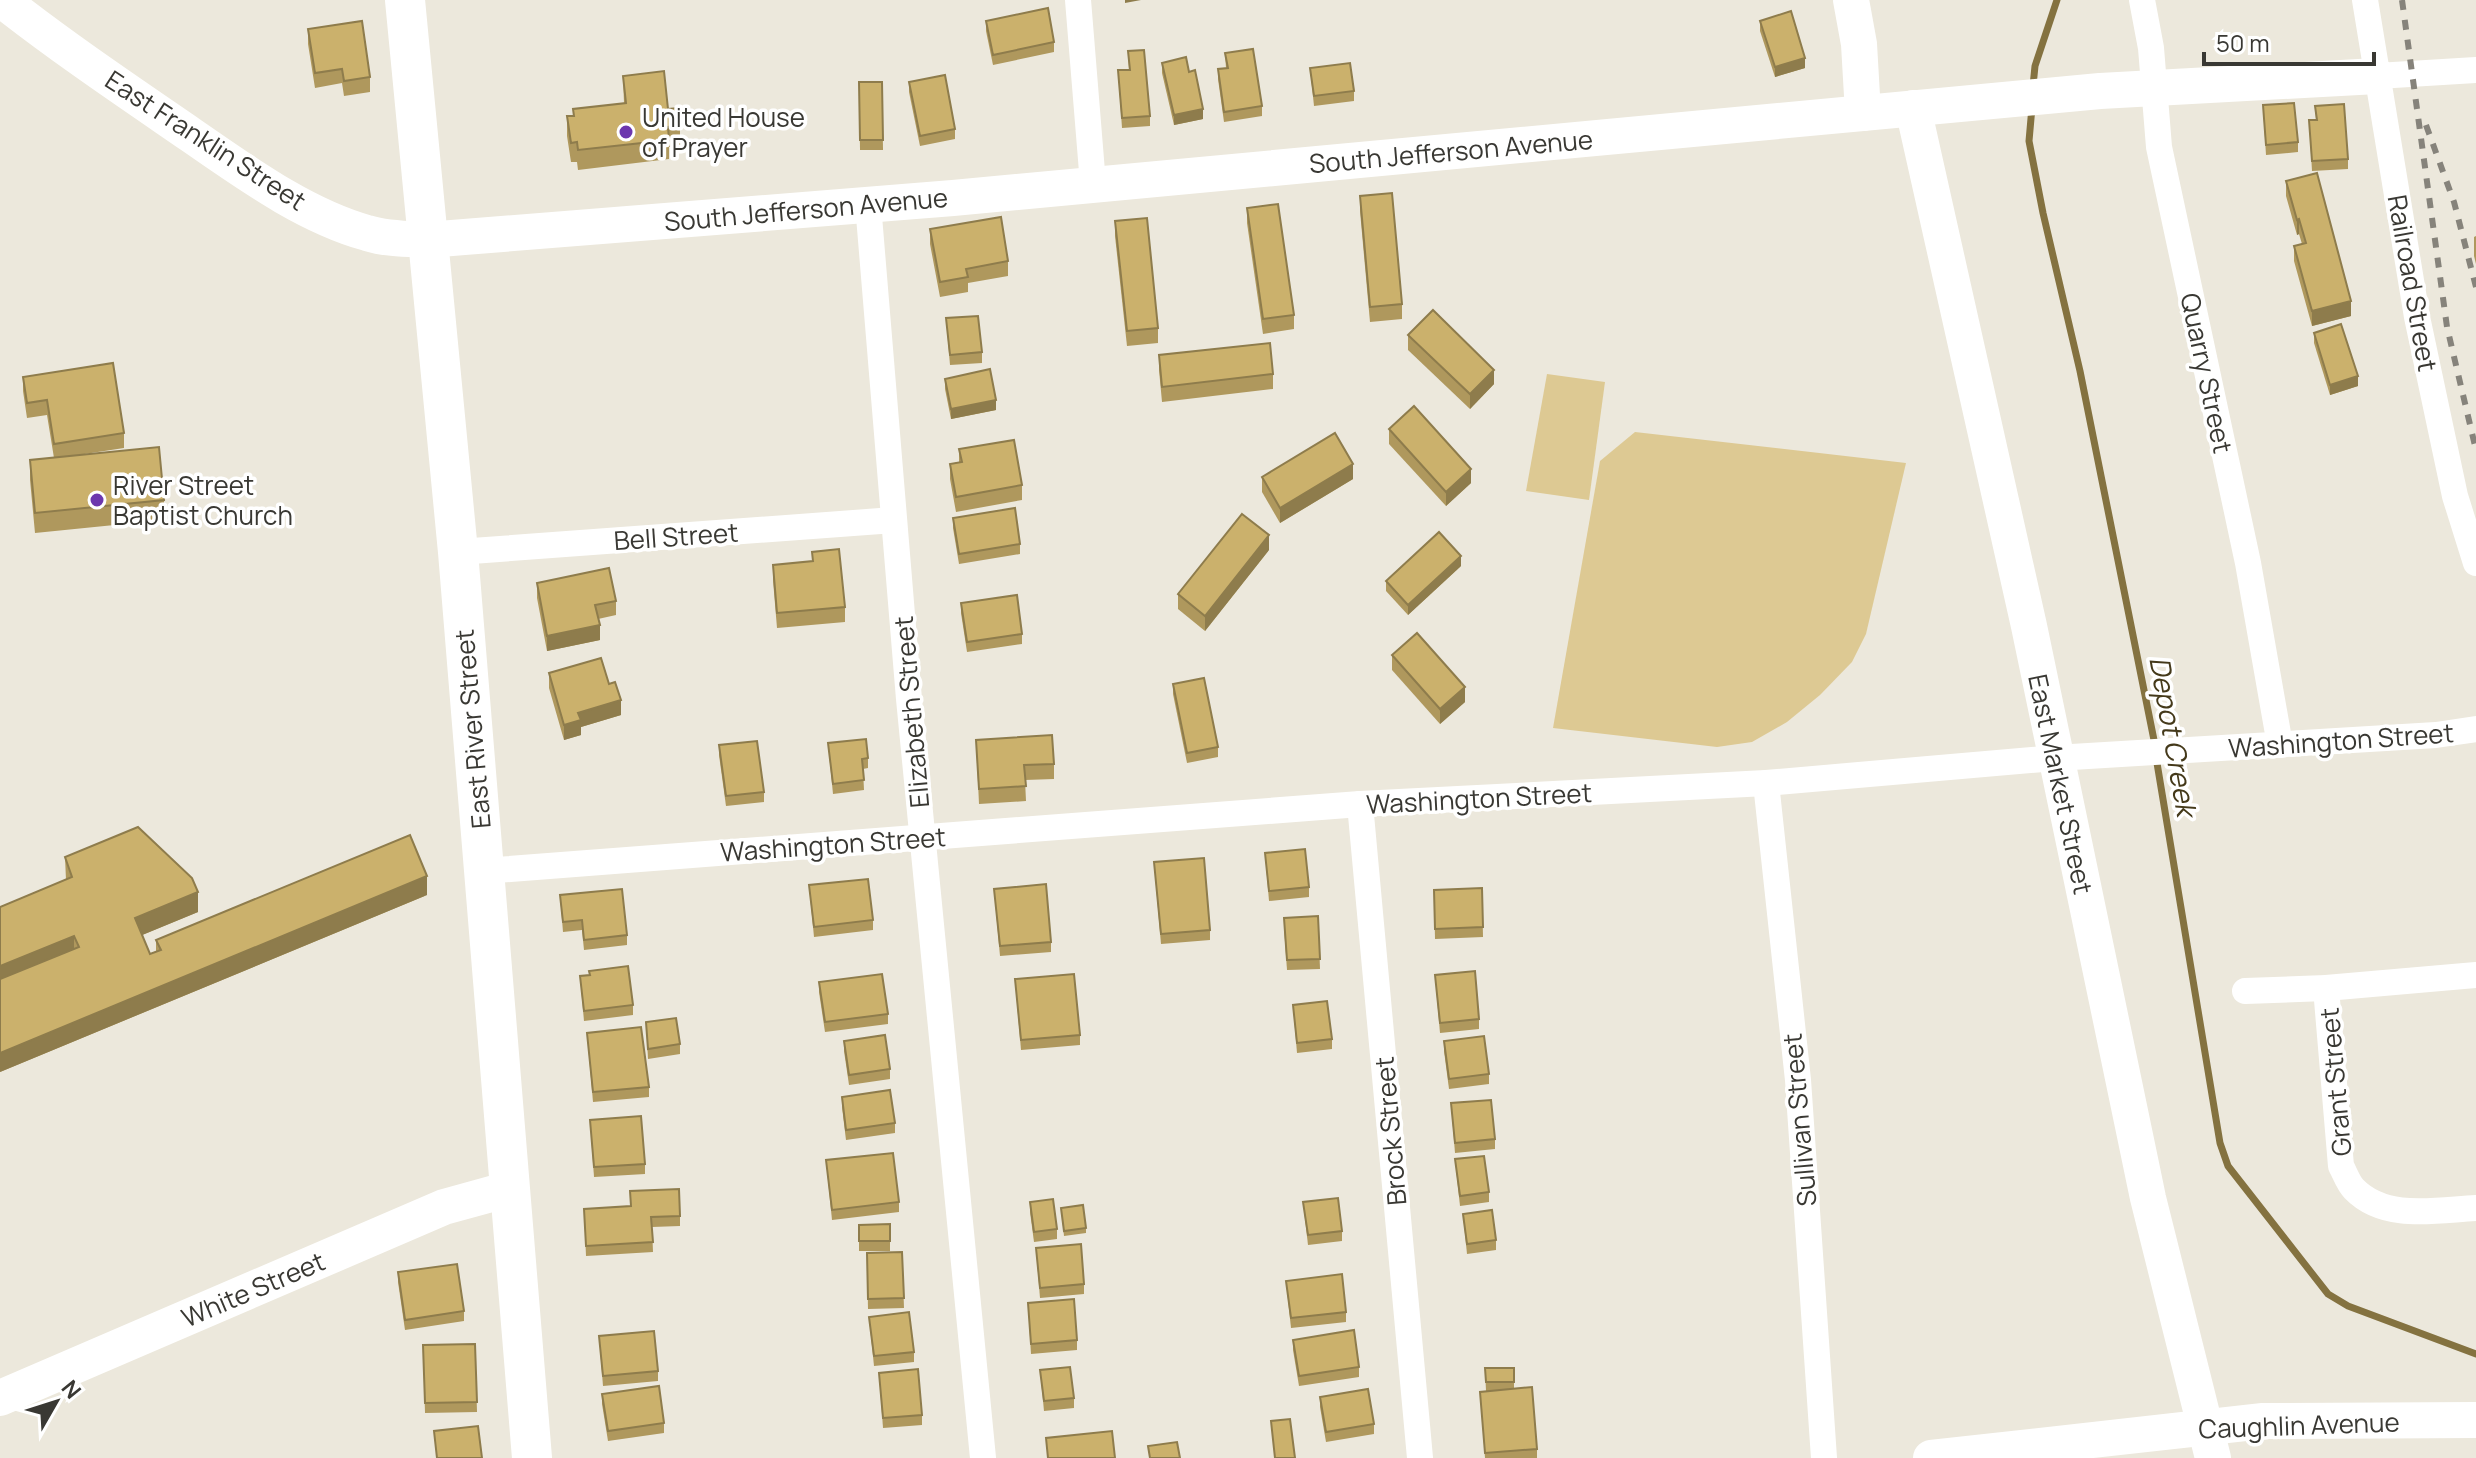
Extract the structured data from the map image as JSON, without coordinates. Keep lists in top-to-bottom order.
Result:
{
  "streets": {
    "main road": ["East River Street"],
    "street": [
      "East Franklin Street",
      "South Jefferson Avenue",
      "Railroad Street",
      "Quarry Street",
      "Bell Street",
      "Elizabeth Street",
      "Washington Street",
      "East Market Street",
      "Grant Street",
      "Sullivan Street",
      "Brock Street",
      "White Street",
      "Caughlin Avenue"
    ]
  },
  "crossings": [
    ["East Franklin Street", "South Jefferson Avenue"],
    ["East Franklin Street", "East River Street"],
    ["South Jefferson Avenue", "Railroad Street"],
    ["South Jefferson Avenue", "Quarry Street"],
    ["South Jefferson Avenue", "Elizabeth Street"],
    ["South Jefferson Avenue", "East River Street"],
    ["South Jefferson Avenue", "East Market Street"],
    ["Quarry Street", "Washington Street"],
    ["Bell Street", "Elizabeth Street"],
    ["Bell Street", "East River Street"],
    ["Elizabeth Street", "Washington Street"],
    ["East River Street", "Washington Street"],
    ["East River Street", "White Street"],
    ["Washington Street", "East Market Street"],
    ["Washington Street", "Sullivan Street"],
    ["Washington Street", "Brock Street"],
    ["East Market Street", "Caughlin Avenue"]
  ],
  "water": ["Depot Creek"],
  "places": ["United House of Prayer", "River Street Baptist Church"],
  "scale_bar": "50 m",
  "north": "top right"
}
